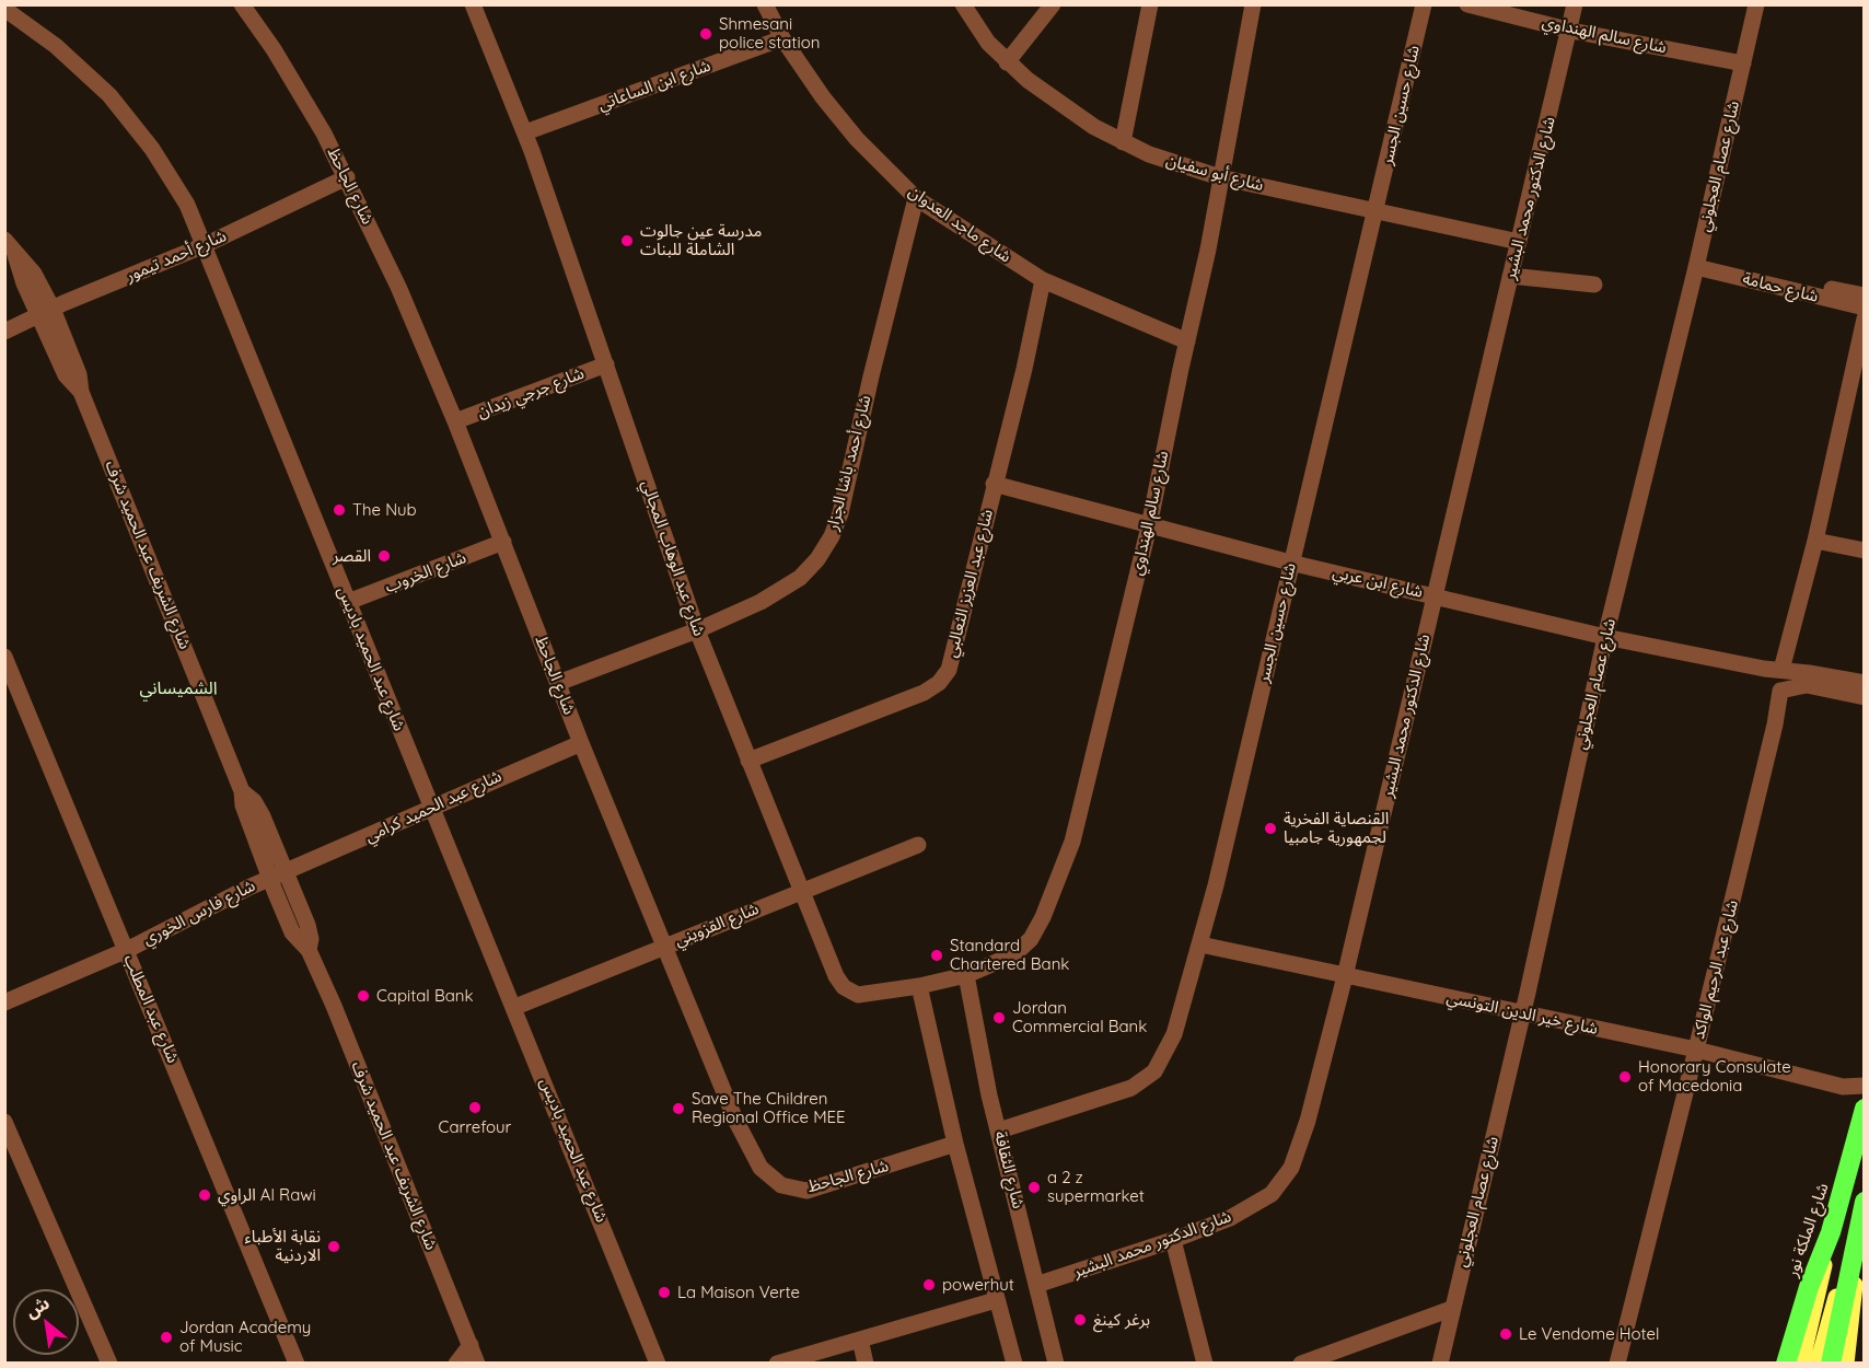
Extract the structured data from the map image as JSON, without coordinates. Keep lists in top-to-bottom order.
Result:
{
  "streets": {
    "highway": ["شارع الملكة نور"],
    "street": [
      "شارع سالم الهنداوي",
      "شارع ابن الساعاتي",
      "شارع حسين الجسر",
      "شارع عصام العجلوني",
      "شارع أبو سفيان",
      "شارع الجاحظ",
      "شارع الدكتور محمد البشير",
      "شارع ماجد العدوان",
      "شارع أحمد تيمور",
      "شارع حمامة",
      "شارع جرجي زيدان",
      "شارع أحمد باشا الجزار",
      "شارع الشريف عبد الحميد شرف",
      "شارع عبد الوهاب المجالي",
      "شارع الخروب",
      "شارع ابن عربي",
      "شارع عبد العزيز الثعالبي",
      "شارع عبد الحميد باديس",
      "شارع عبد الحميد كرامي",
      "شارع فارس الخوري",
      "شارع القزويني",
      "شارع عبد الرحيم الواكد",
      "شارع عبد المطلب",
      "شارع خير الدين التونسي",
      "شارع الثقافة"
    ]
  },
  "crossings": [
    ["شارع سالم الهنداوي", "شارع عصام العجلوني"],
    ["شارع سالم الهنداوي", "شارع أبو سفيان"],
    ["شارع سالم الهنداوي", "شارع الدكتور محمد البشير"],
    ["شارع سالم الهنداوي", "شارع ماجد العدوان"],
    ["شارع سالم الهنداوي", "شارع عبد الوهاب المجالي"],
    ["شارع سالم الهنداوي", "شارع ابن عربي"],
    ["شارع سالم الهنداوي", "شارع الثقافة"],
    ["شارع ابن الساعاتي", "شارع ماجد العدوان"],
    ["شارع ابن الساعاتي", "شارع عبد الوهاب المجالي"],
    ["شارع حسين الجسر", "شارع أبو سفيان"],
    ["شارع حسين الجسر", "شارع ابن عربي"],
    ["شارع حسين الجسر", "شارع خير الدين التونسي"],
    ["شارع حسين الجسر", "شارع الثقافة"],
    ["شارع عصام العجلوني", "شارع حمامة"],
    ["شارع عصام العجلوني", "شارع ابن عربي"],
    ["شارع عصام العجلوني", "شارع خير الدين التونسي"],
    ["شارع أبو سفيان", "شارع الدكتور محمد البشير"],
    ["شارع الجاحظ", "شارع أحمد تيمور"],
    ["شارع الجاحظ", "شارع جرجي زيدان"],
    ["شارع الجاحظ", "شارع أحمد باشا الجزار"],
    ["شارع الجاحظ", "شارع الخروب"],
    ["شارع الجاحظ", "شارع عبد الحميد كرامي"],
    ["شارع الجاحظ", "شارع القزويني"],
    ["شارع الدكتور محمد البشير", "شارع ابن عربي"],
    ["شارع الدكتور محمد البشير", "شارع خير الدين التونسي"],
    ["شارع الدكتور محمد البشير", "شارع الثقافة"],
    ["شارع ماجد العدوان", "شارع أحمد باشا الجزار"],
    ["شارع ماجد العدوان", "شارع عبد العزيز الثعالبي"],
    ["شارع أحمد تيمور", "شارع الشريف عبد الحميد شرف"],
    ["شارع أحمد تيمور", "شارع عبد الحميد باديس"],
    ["شارع جرجي زيدان", "شارع عبد الوهاب المجالي"],
    ["شارع أحمد باشا الجزار", "شارع عبد الوهاب المجالي"],
    ["شارع الشريف عبد الحميد شرف", "شارع عبد الحميد كرامي"],
    ["شارع الشريف عبد الحميد شرف", "شارع فارس الخوري"],
    ["شارع عبد الوهاب المجالي", "شارع عبد العزيز الثعالبي"],
    ["شارع عبد الوهاب المجالي", "شارع القزويني"],
    ["شارع عبد الوهاب المجالي", "شارع الثقافة"],
    ["شارع الخروب", "شارع عبد الحميد باديس"],
    ["شارع ابن عربي", "شارع عبد العزيز الثعالبي"],
    ["شارع عبد الحميد باديس", "شارع عبد الحميد كرامي"],
    ["شارع عبد الحميد باديس", "شارع القزويني"],
    ["شارع عبد الحميد كرامي", "شارع فارس الخوري"],
    ["شارع فارس الخوري", "شارع عبد المطلب"],
    ["شارع عبد الرحيم الواكد", "شارع خير الدين التونسي"]
  ],
  "districts": ["الشميساني"],
  "places": [
    "Shmesani police station",
    "مدرسة عين جالوت الشاملة للبنات",
    "The Nub",
    "القصر",
    "القنصاية الفخرية لجمهورية جامبيا",
    "Standard Chartered Bank",
    "Capital Bank",
    "Jordan Commercial Bank",
    "Honorary Consulate of Macedonia",
    "Carrefour",
    "Save The Children Regional Office MEE",
    "a 2 z supermarket",
    "الراوي Al Rawi",
    "نقابة الأطباء الاردنية",
    "powerhut",
    "La Maison Verte",
    "برغر كينغ",
    "Le Vendome Hotel",
    "Jordan Academy of Music"
  ],
  "north": "top left"
}
